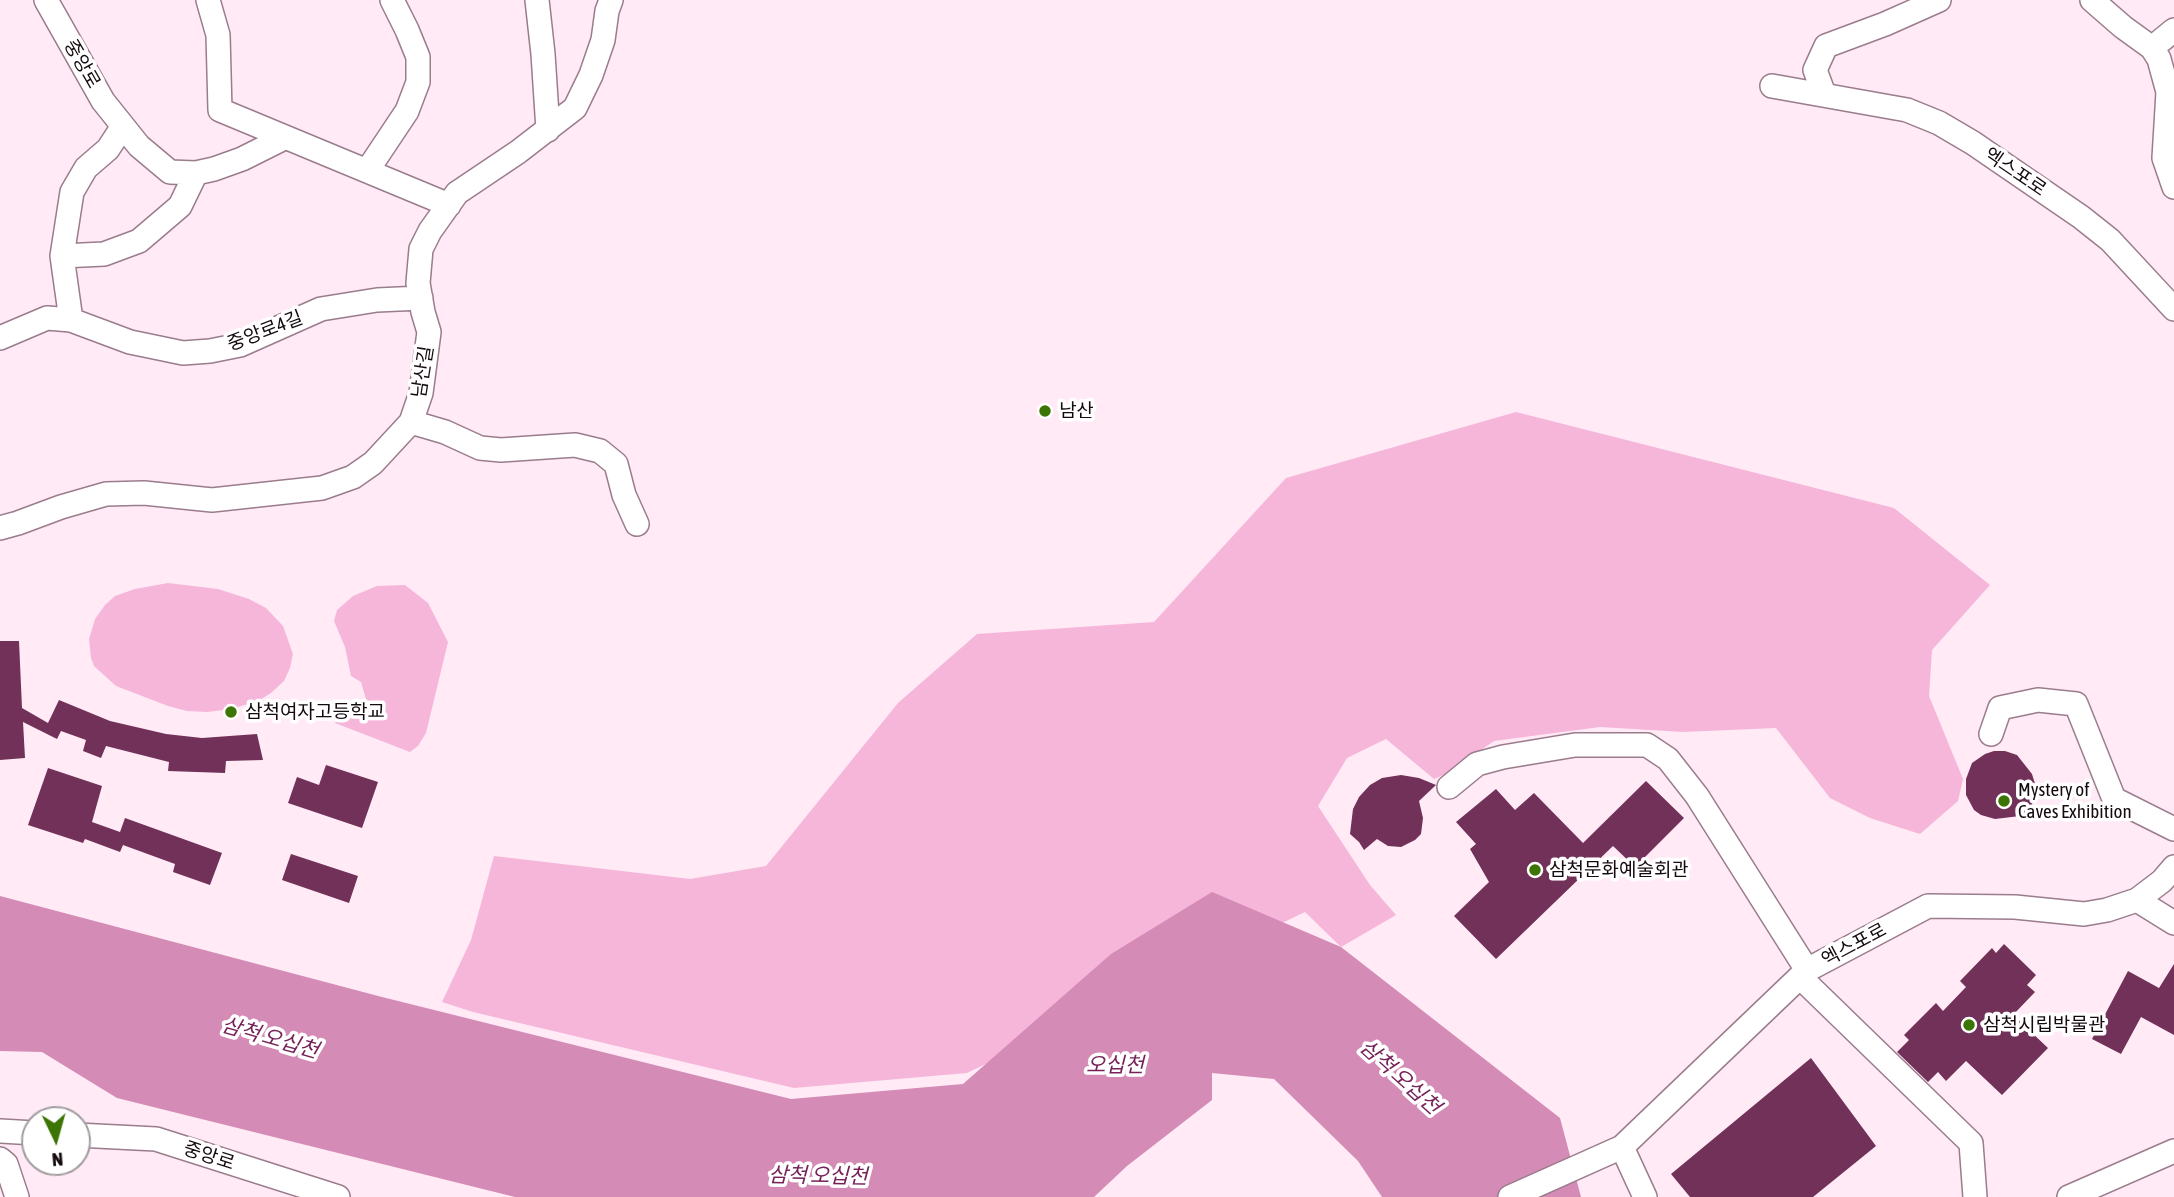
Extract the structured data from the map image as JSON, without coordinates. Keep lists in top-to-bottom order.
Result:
{
  "streets": {
    "street": [
      "중앙로",
      "엑스포로",
      "중앙로4길",
      "남산길"
    ]
  },
  "crossings": [
    ["중앙로4길", "남산길"]
  ],
  "water": ["삼척 오십천", "오십천"],
  "places": [
    "남산",
    "삼척여자고등학교",
    "Mystery of Caves Exhibition",
    "삼척문화예술회관",
    "삼척시립박물관"
  ],
  "north": "bottom"
}
